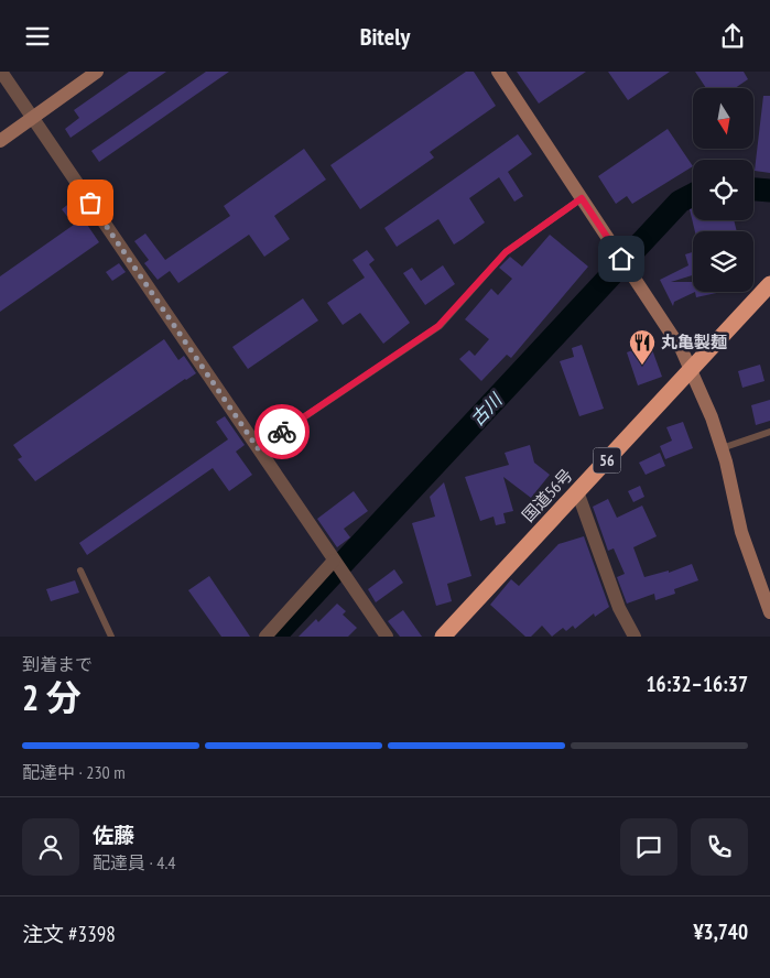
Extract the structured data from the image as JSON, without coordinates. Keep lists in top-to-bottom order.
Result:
{
  "streets": {
    "highway": ["56", "国道56号"]
  },
  "water": ["古川"],
  "places": {
    "restaurant": ["丸亀製麺"]
  },
  "north": "bottom",
  "page": {
    "header": "Bitely",
    "heading": ["2 分", "到着まで", "16:32–16:37"],
    "panel": [
      "佐藤",
      "配達員 · 4.4",
      "注文 #3398",
      "¥3,740"
    ],
    "bar": "配達中 · 230 m"
  }
}
